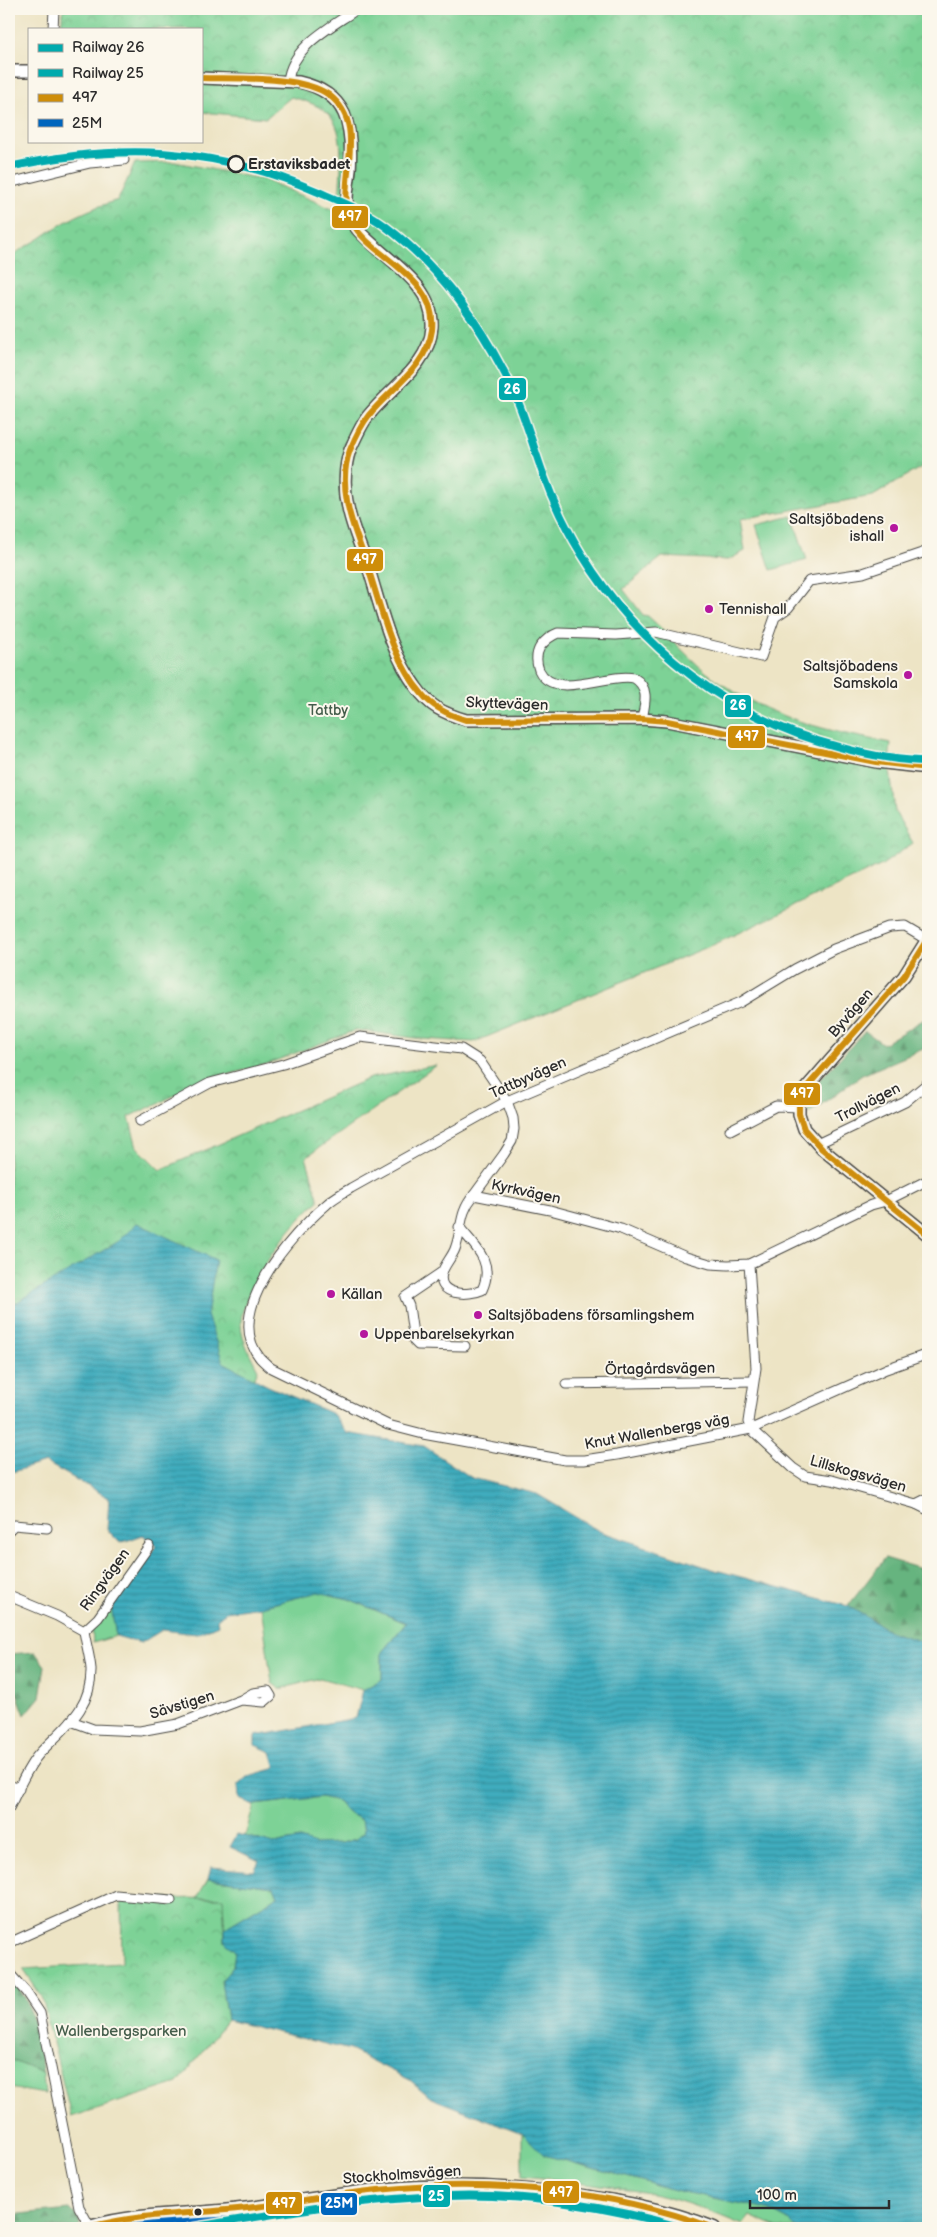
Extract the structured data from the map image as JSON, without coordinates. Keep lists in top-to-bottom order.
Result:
{
  "streets": {
    "main road": ["Stockholmsvägen"],
    "street": [
      "Skyttevägen",
      "Byvägen",
      "Tattbyvägen",
      "Trollvägen",
      "Kyrkvägen",
      "Örtagårdsvägen",
      "Knut Wallenbergs väg",
      "Lillskogsvägen",
      "Ringvägen",
      "Sävstigen"
    ]
  },
  "crossings": [
    ["Byvägen", "Tattbyvägen"],
    ["Tattbyvägen", "Kyrkvägen"],
    ["Tattbyvägen", "Knut Wallenbergs väg"],
    ["Knut Wallenbergs väg", "Lillskogsvägen"],
    ["Ringvägen", "Sävstigen"]
  ],
  "parks": ["Tattby", "Wallenbergsparken"],
  "places": [
    "Erstaviksbadet",
    "Saltsjöbadens ishall",
    "Tennishall",
    "Saltsjöbadens Samskola",
    "Källan",
    "Saltsjöbadens församlingshem",
    "Uppenbarelsekyrkan"
  ],
  "lines": [
    "transit line 497",
    "rail line 26",
    "transit line 25M",
    "rail line 25"
  ],
  "legend": [
    "Railway 26",
    "Railway 25",
    "497",
    "25M"
  ],
  "scale_bar": "100 m"
}
